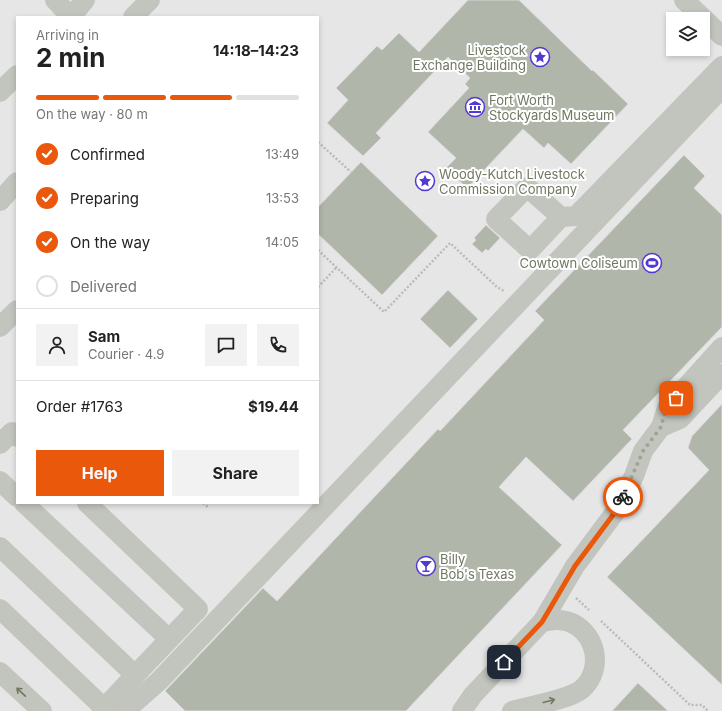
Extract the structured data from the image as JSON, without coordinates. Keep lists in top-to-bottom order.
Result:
{
  "places": {
    "place": ["Livestock Exchange Building", "Woody-Kutch Livestock Commission Company"],
    "museum": ["Fort Worth Stockyards Museum"],
    "sports": ["Cowtown Coliseum"],
    "bar": ["Billy Bob's Texas"]
  },
  "page": {
    "heading": ["2 min", "Arriving in", "14:18–14:23"],
    "panel": [
      "Sam",
      "Courier · 4.9",
      "Order #1763",
      "$19.44"
    ],
    "bar": "On the way · 80 m",
    "list": [
      ["Confirmed", "13:49"],
      ["Preparing", "13:53"],
      ["On the way", "14:05"],
      "Delivered"
    ],
    "buttons": ["Help", "Share"]
  }
}
